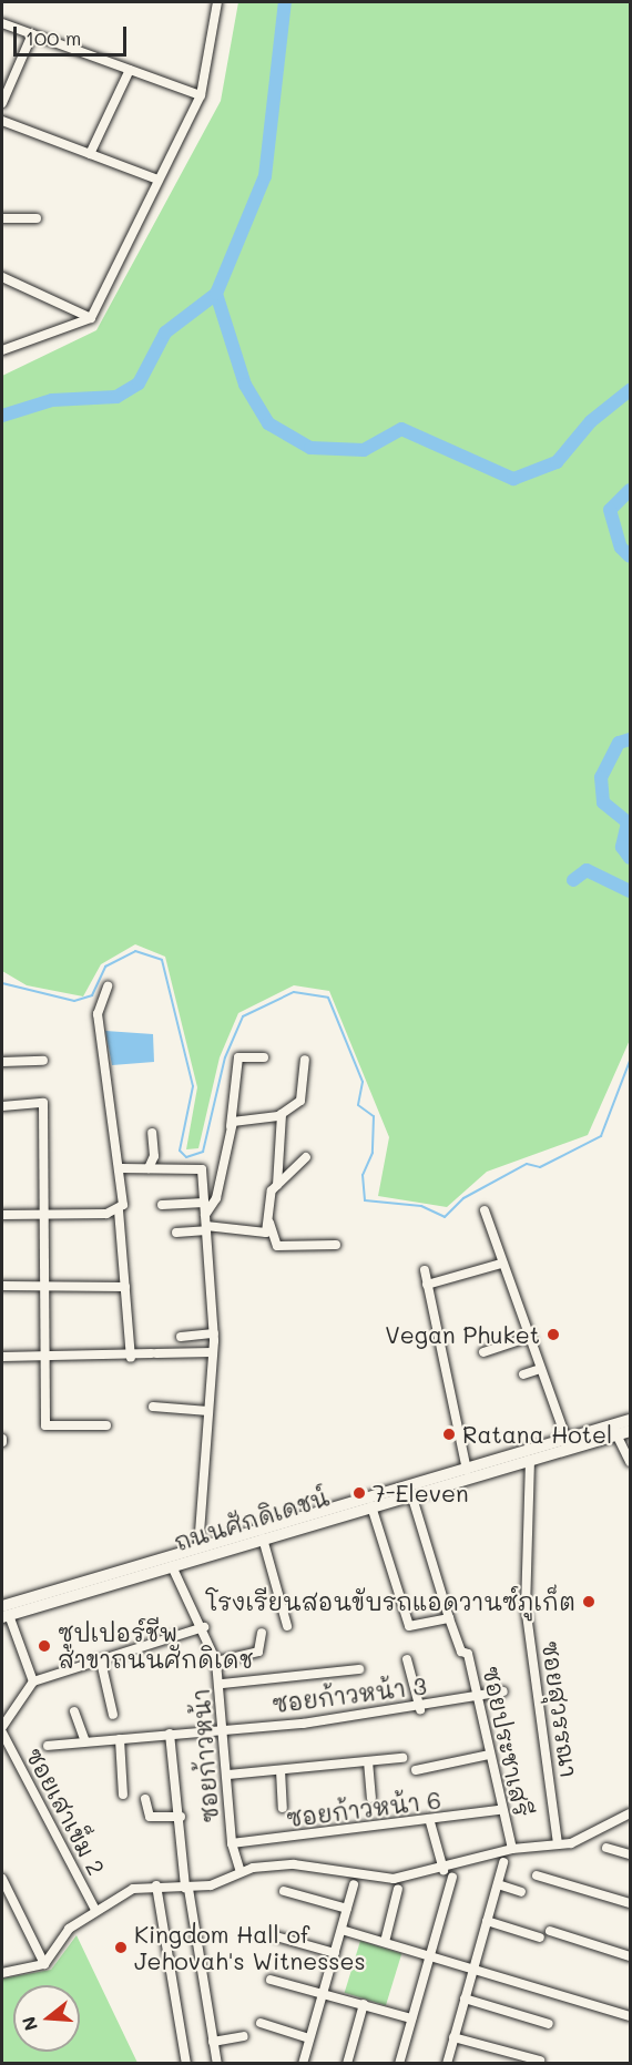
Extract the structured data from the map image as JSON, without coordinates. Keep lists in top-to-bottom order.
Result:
{
  "streets": {
    "main road": ["ถนนศักดิเดชน์"],
    "street": [
      "ซอยก้าวหน้า 3",
      "ซอยสุวรรณา",
      "ซอยประชาเสรี",
      "ซอยก้าวหน้า",
      "ซอยก้าวหน้า 6",
      "ซอยเสาเข็ม 2"
    ]
  },
  "crossings": [
    ["ถนนศักดิเดชน์", "ซอยสุวรรณา"],
    ["ถนนศักดิเดชน์", "ซอยประชาเสรี"],
    ["ถนนศักดิเดชน์", "ซอยก้าวหน้า"],
    ["ซอยก้าวหน้า 3", "ซอยประชาเสรี"],
    ["ซอยก้าวหน้า 3", "ซอยก้าวหน้า"],
    ["ซอยประชาเสรี", "ซอยก้าวหน้า 6"],
    ["ซอยก้าวหน้า", "ซอยก้าวหน้า 6"]
  ],
  "places": [
    "Vegan Phuket",
    "Ratana Hotel",
    "7-Eleven",
    "โรงเรียนสอนขับรถแอดวานซ์ภูเก็ต",
    "ซูปเปอร์ชีพ สาขาถนนศักดิเดช",
    "Kingdom Hall of Jehovah's Witnesses"
  ],
  "scale_bar": "100 m",
  "north": "left"
}
